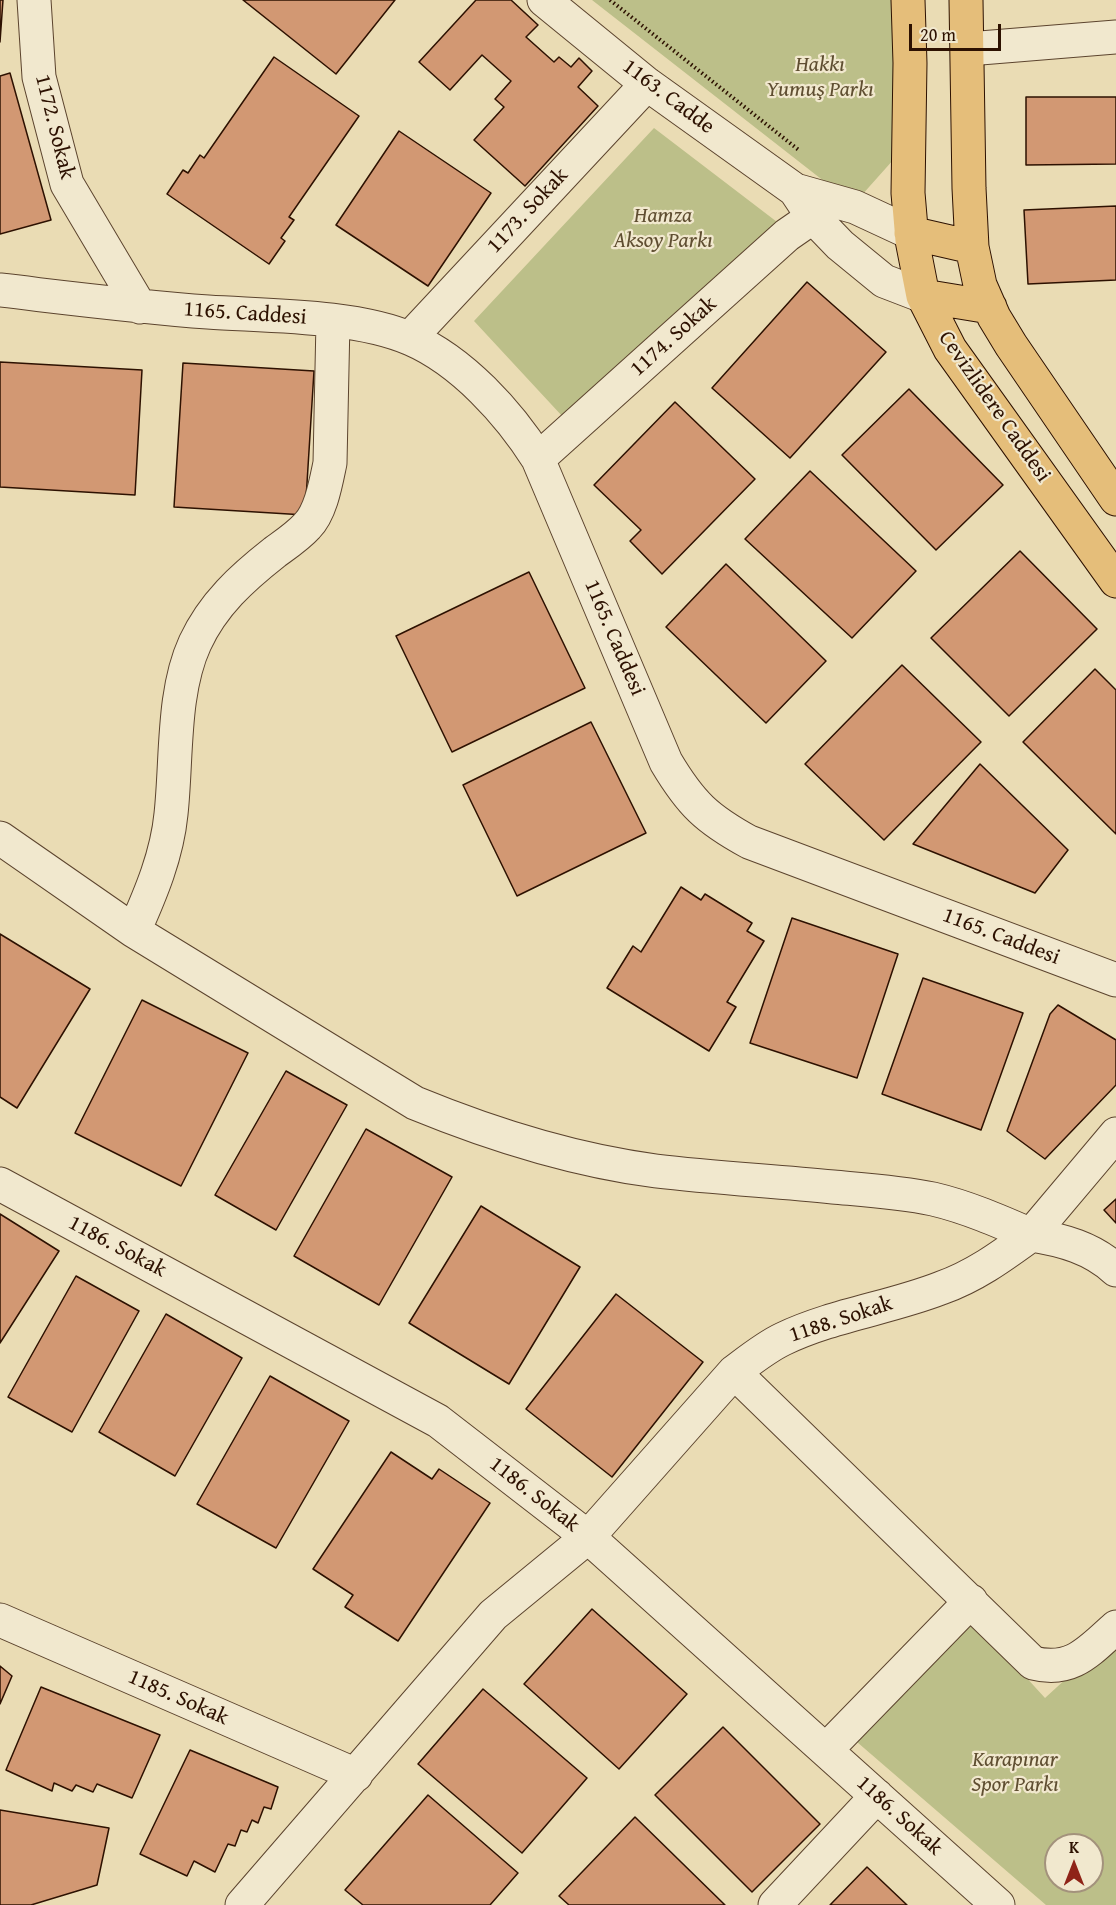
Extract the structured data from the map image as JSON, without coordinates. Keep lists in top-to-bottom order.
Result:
{
  "streets": {
    "main road": ["Cevizlidere Caddesi"],
    "street": [
      "1163. Cadde",
      "1172. Sokak",
      "1173. Sokak",
      "1165. Caddesi",
      "1174. Sokak",
      "1186. Sokak",
      "1188. Sokak",
      "1185. Sokak"
    ]
  },
  "crossings": [
    ["1163. Cadde", "1173. Sokak"],
    ["1163. Cadde", "1174. Sokak"],
    ["1163. Cadde", "Cevizlidere Caddesi"],
    ["1172. Sokak", "1165. Caddesi"],
    ["1173. Sokak", "1165. Caddesi"],
    ["1165. Caddesi", "1174. Sokak"],
    ["1186. Sokak", "1188. Sokak"]
  ],
  "parks": ["Hakkı Yumuş Parkı", "Hamza Aksoy Parkı", "Karapınar Spor Parkı"],
  "scale_bar": "20 m",
  "north": "top"
}
